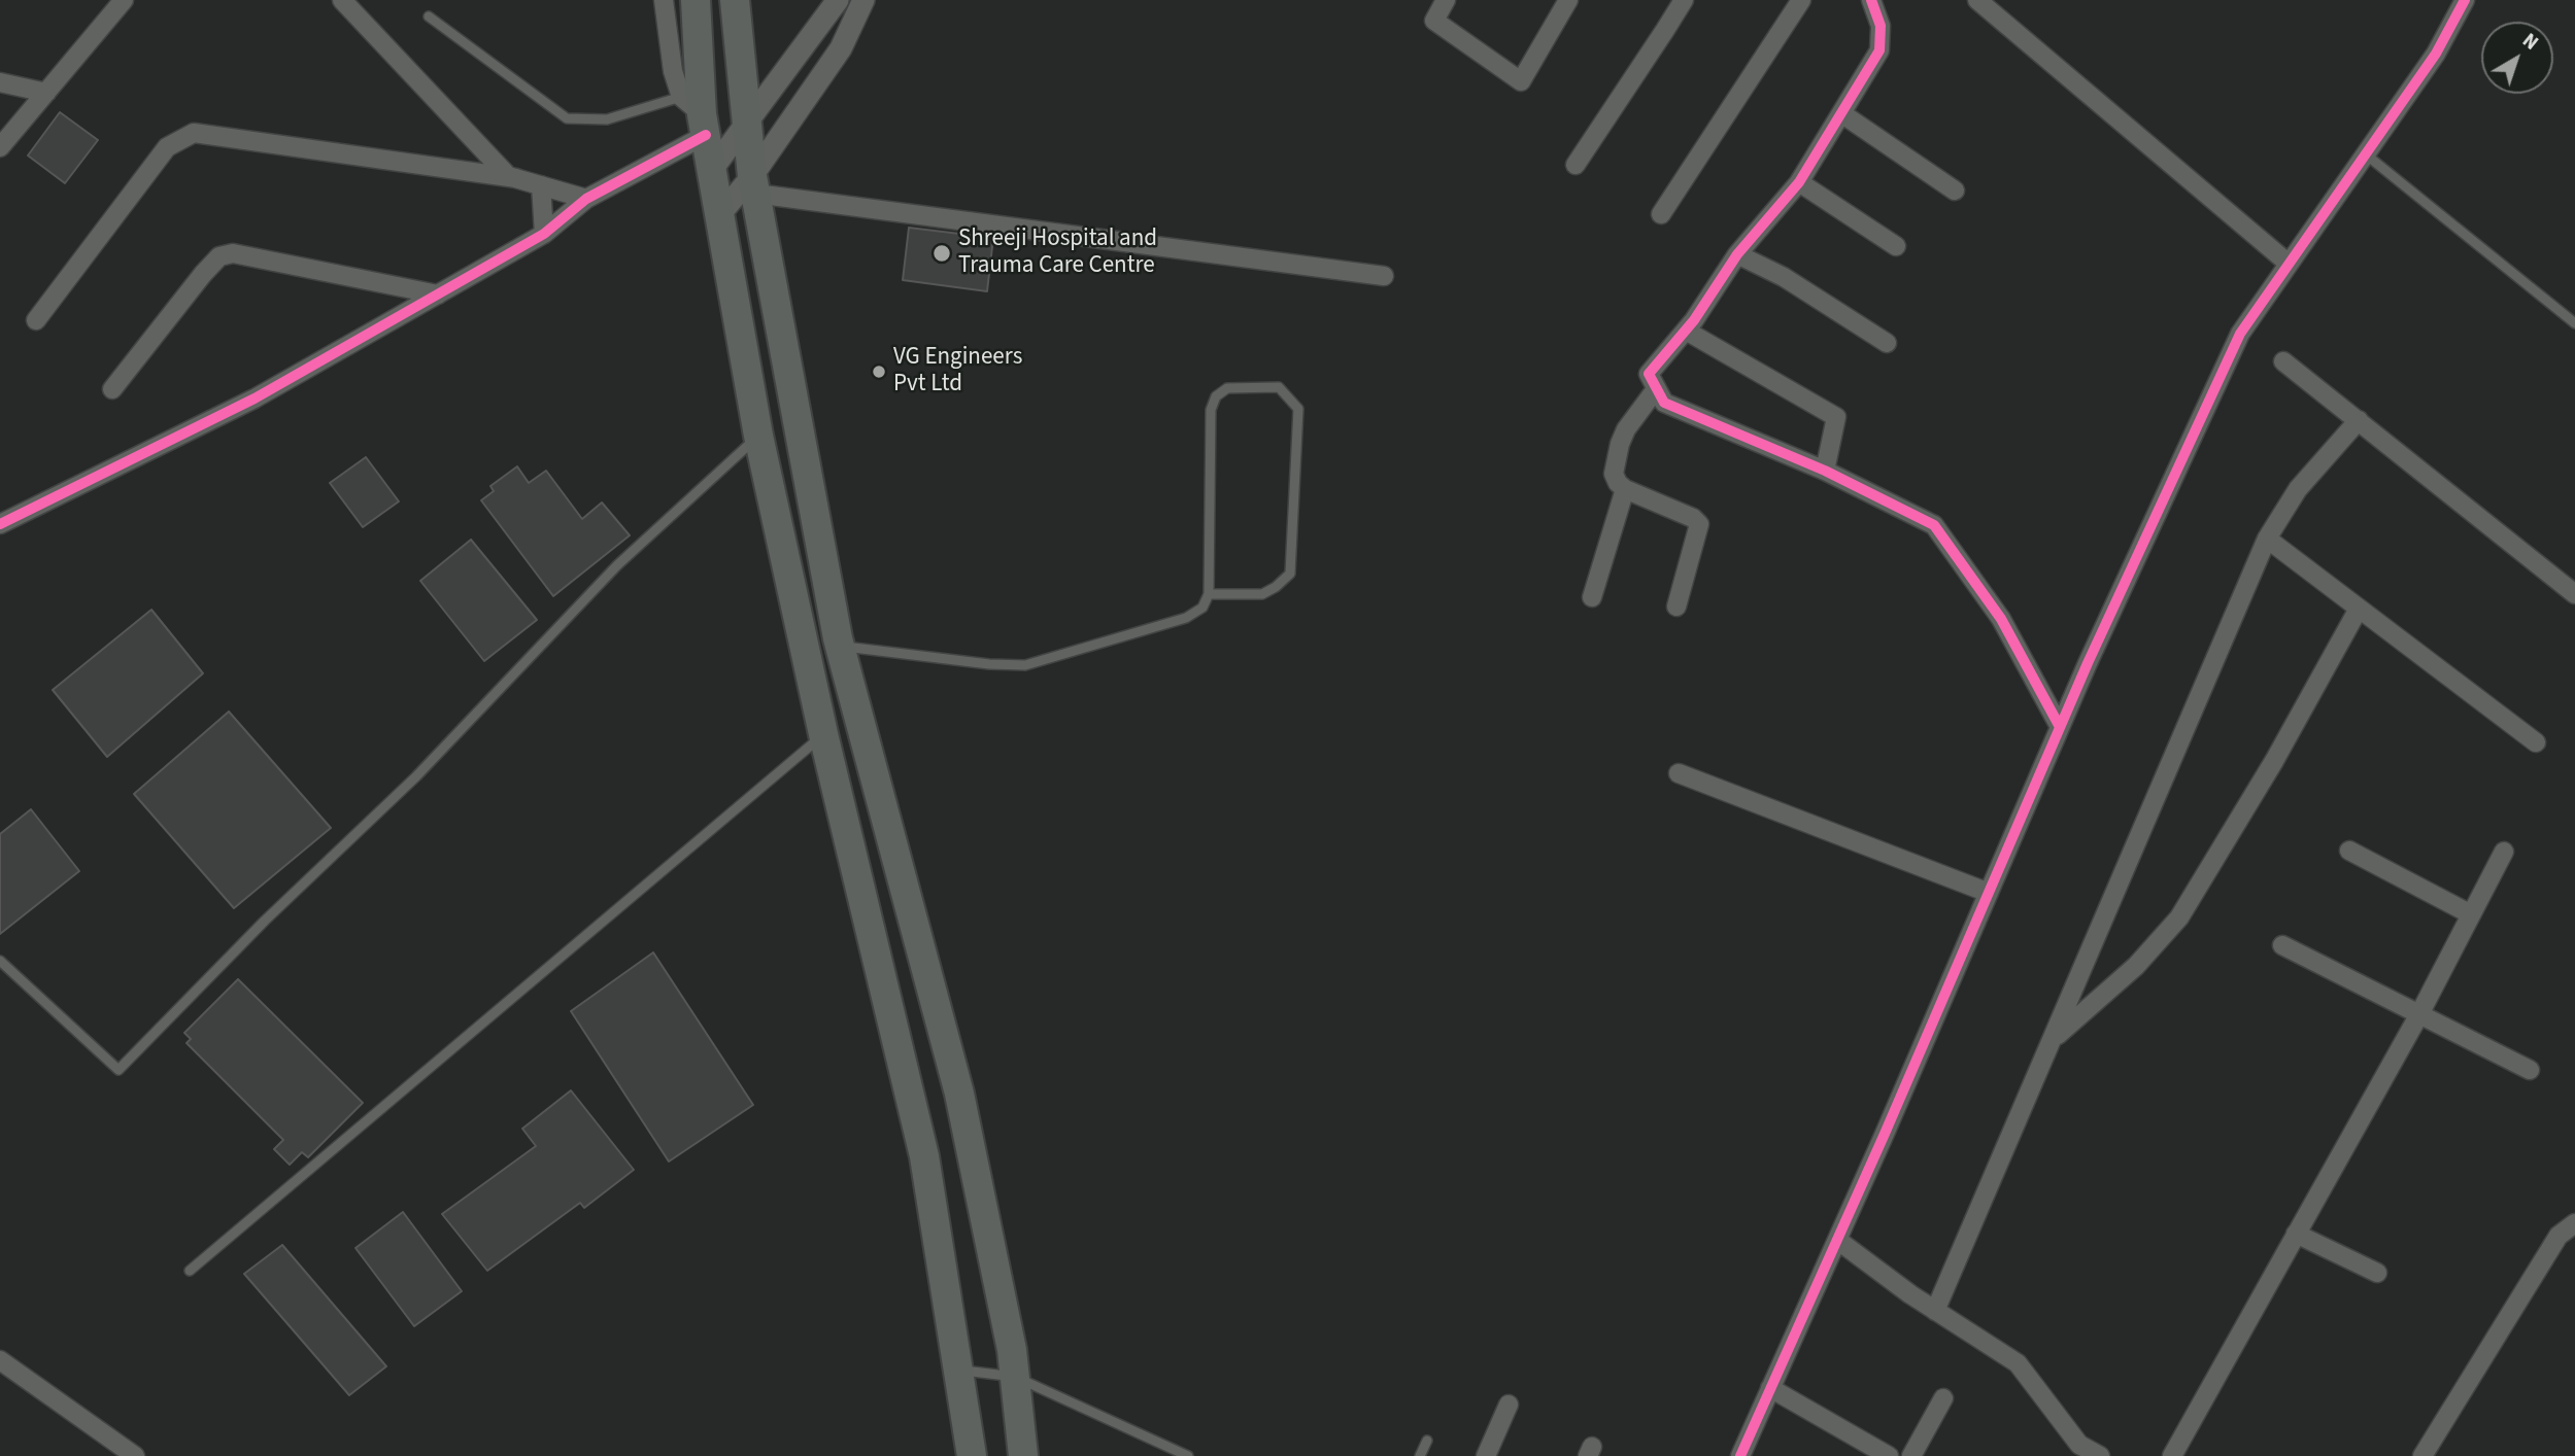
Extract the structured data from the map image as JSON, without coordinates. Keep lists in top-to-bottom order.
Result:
{
  "places": ["Shreeji Hospital and Trauma Care Centre", "VG Engineers Pvt Ltd"],
  "north": "top right"
}
